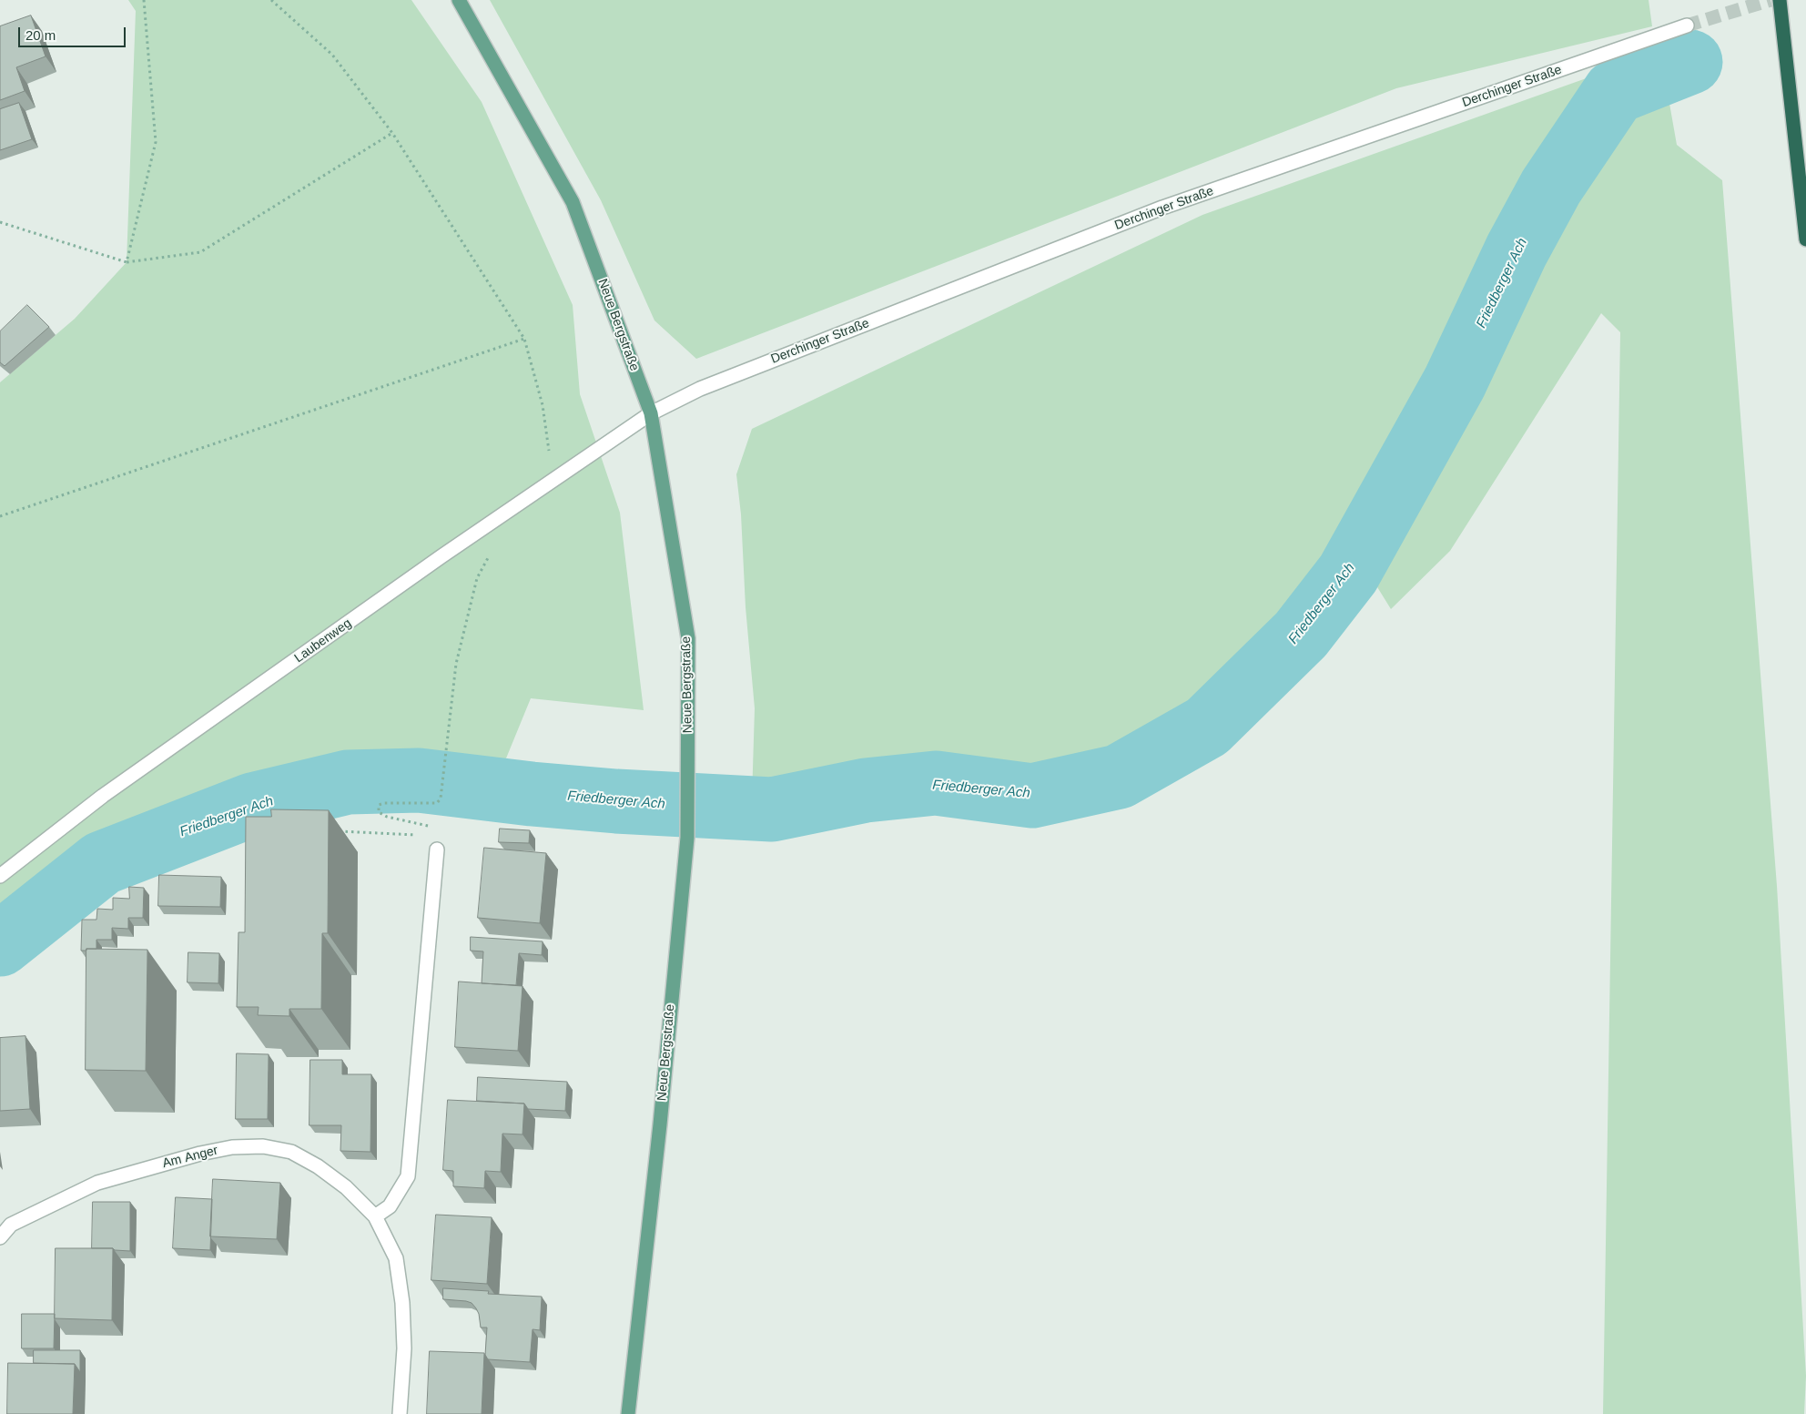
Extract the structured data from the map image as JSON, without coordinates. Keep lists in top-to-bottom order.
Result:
{
  "streets": {
    "main road": ["Neue Bergstraße"],
    "street": ["Derchinger Straße", "Laubenweg", "Am Anger"]
  },
  "crossings": [
    ["Derchinger Straße", "Neue Bergstraße"],
    ["Derchinger Straße", "Laubenweg"],
    ["Neue Bergstraße", "Laubenweg"]
  ],
  "water": ["Friedberger Ach"],
  "scale_bar": "20 m"
}
